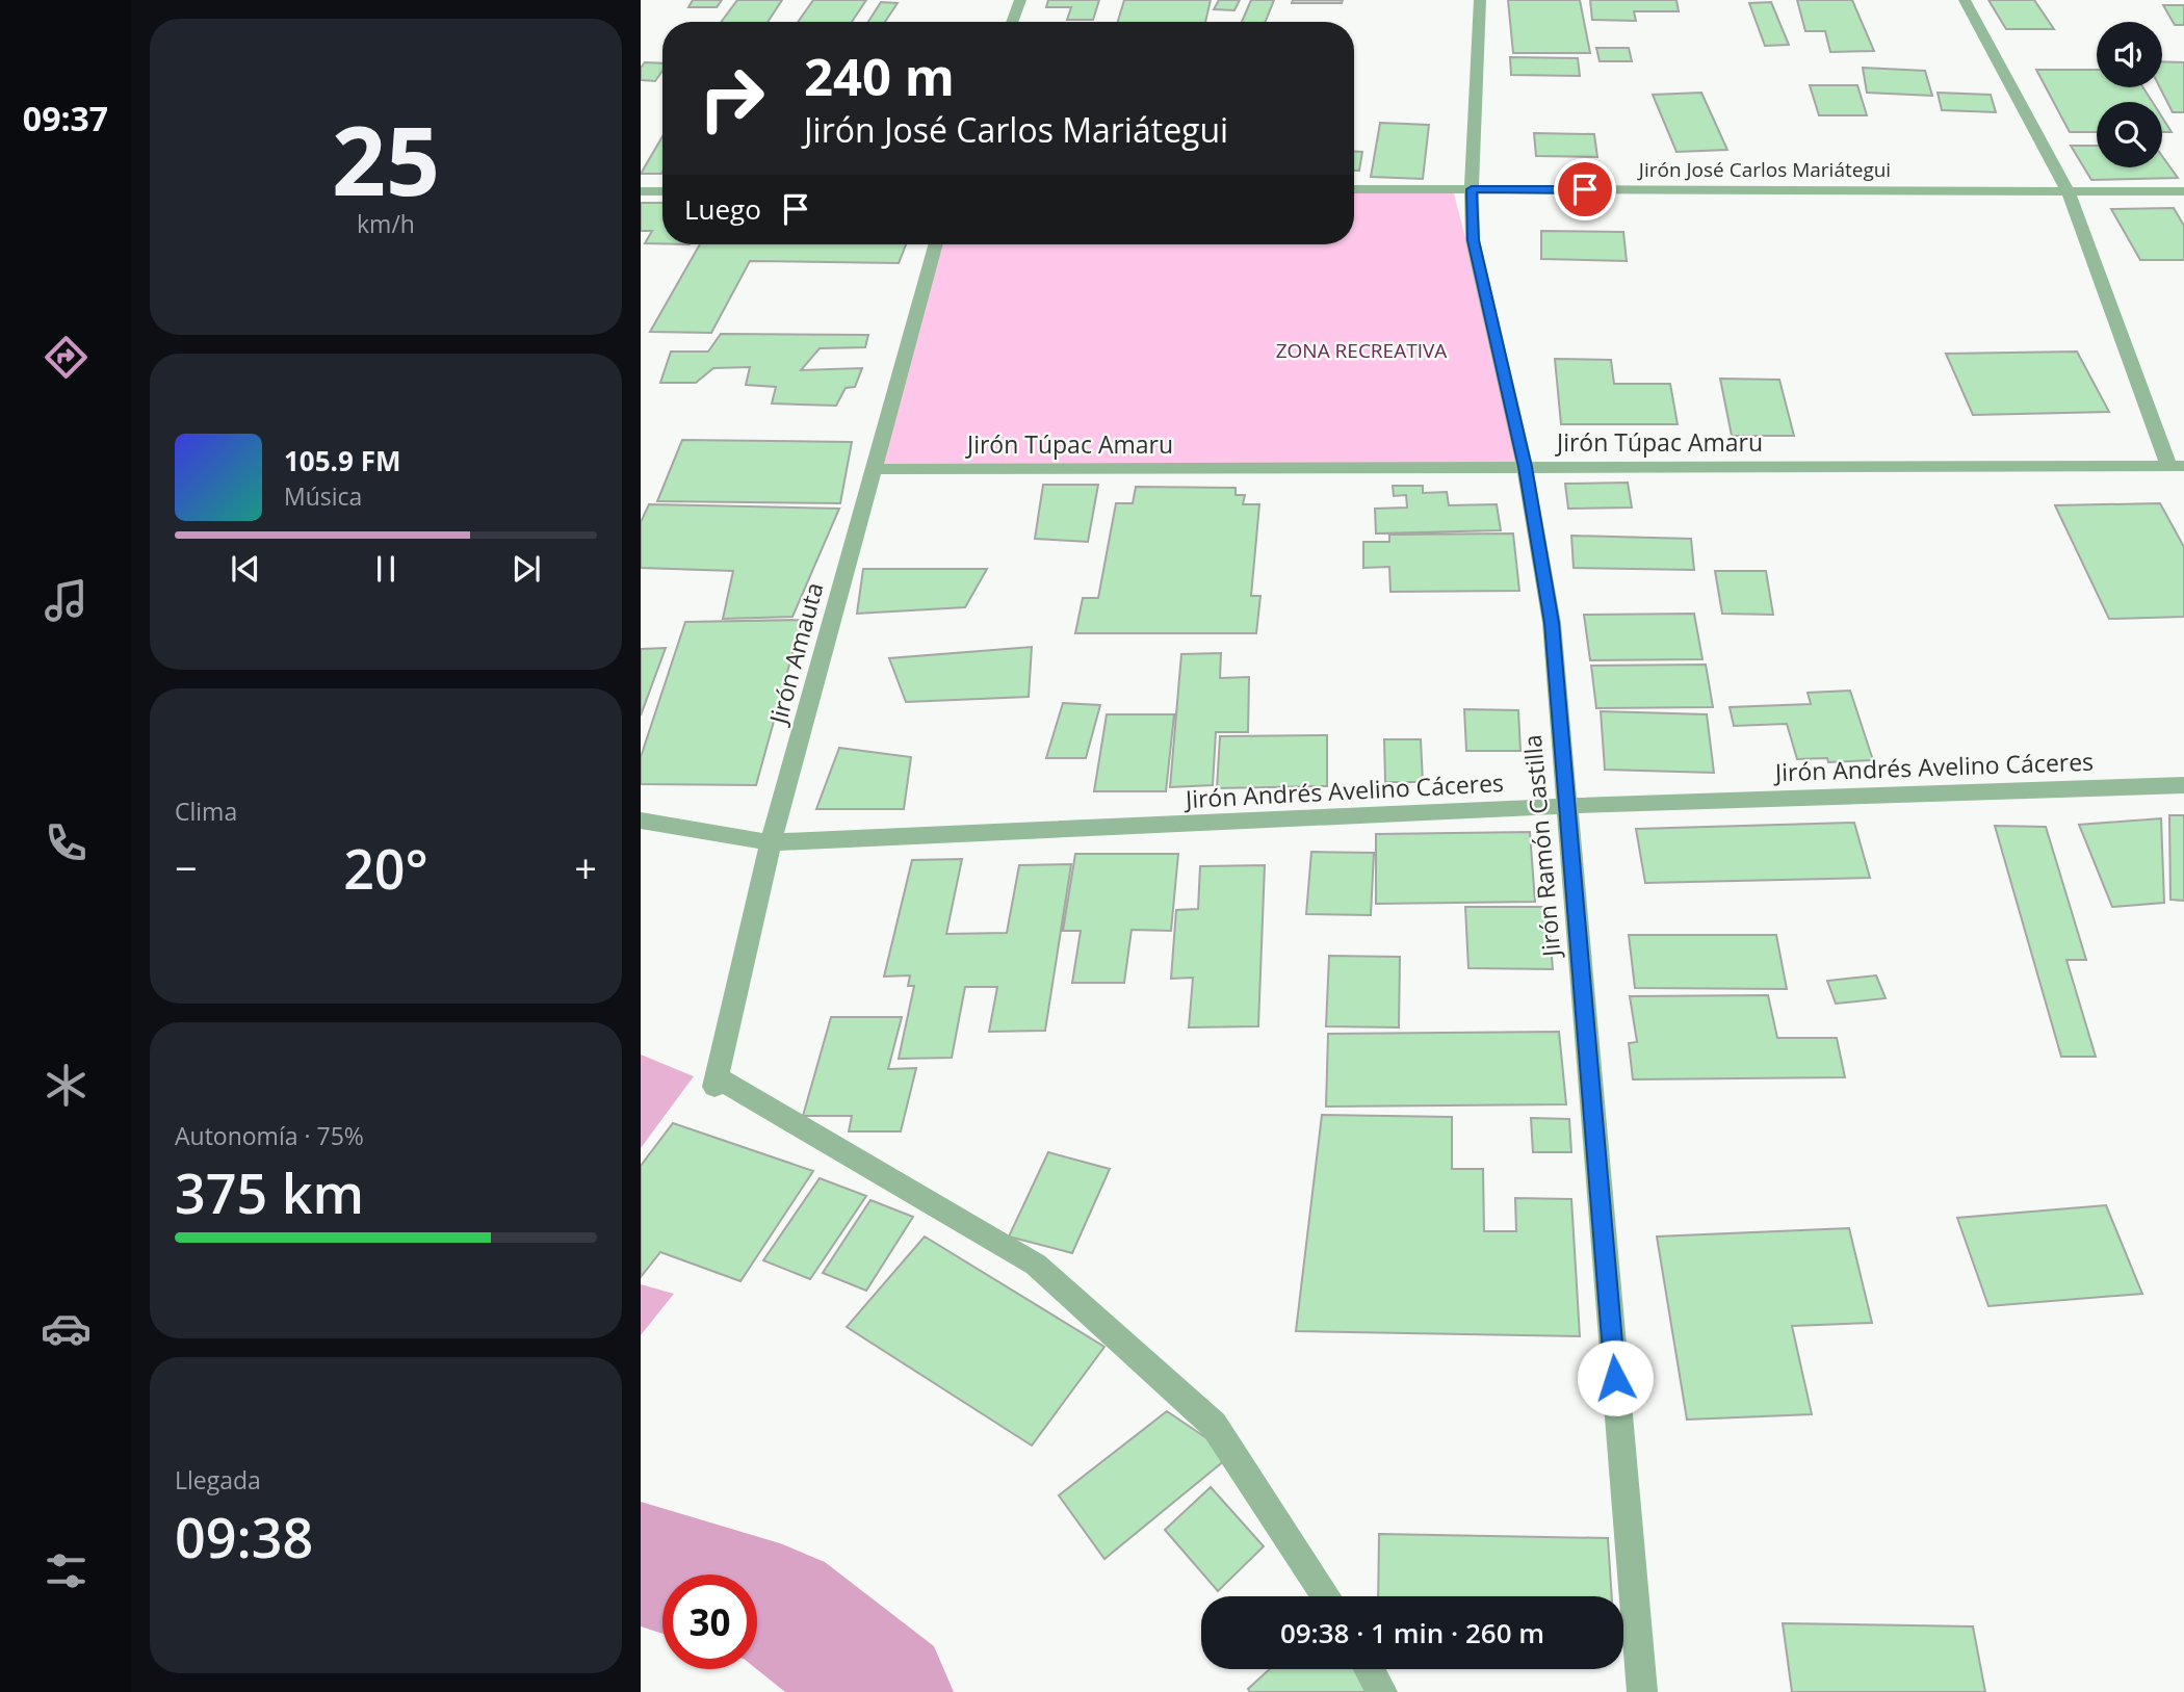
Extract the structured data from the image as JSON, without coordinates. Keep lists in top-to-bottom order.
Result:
{
  "streets": {
    "street": [
      "Jirón José Carlos Mariátegui",
      "Jirón Túpac Amaru",
      "Jirón Amauta",
      "Jirón Andrés Avelino Cáceres",
      "Jirón Ramón Castilla"
    ]
  },
  "crossings": [
    ["Jirón José Carlos Mariátegui", "Jirón Ramón Castilla"],
    ["Jirón Túpac Amaru", "Jirón Amauta"],
    ["Jirón Túpac Amaru", "Jirón Ramón Castilla"],
    ["Jirón Amauta", "Jirón Andrés Avelino Cáceres"],
    ["Jirón Andrés Avelino Cáceres", "Jirón Ramón Castilla"]
  ],
  "parks": ["ZONA RECREATIVA"],
  "page": {
    "tabs": "09:37",
    "tile": [
      ["25", "km/h"],
      "Clima",
      ["Autonomía · 75%", "375 km"],
      ["Llegada", "09:38"]
    ],
    "turn": ["240 m", "Jirón José Carlos Mariátegui"],
    "then": "Luego",
    "song": ["105.9 FM", "Música"],
    "heat": ["−", "20°", "+"],
    "limit": "30",
    "trip": "09:38 · 1 min · 260 m"
  }
}
